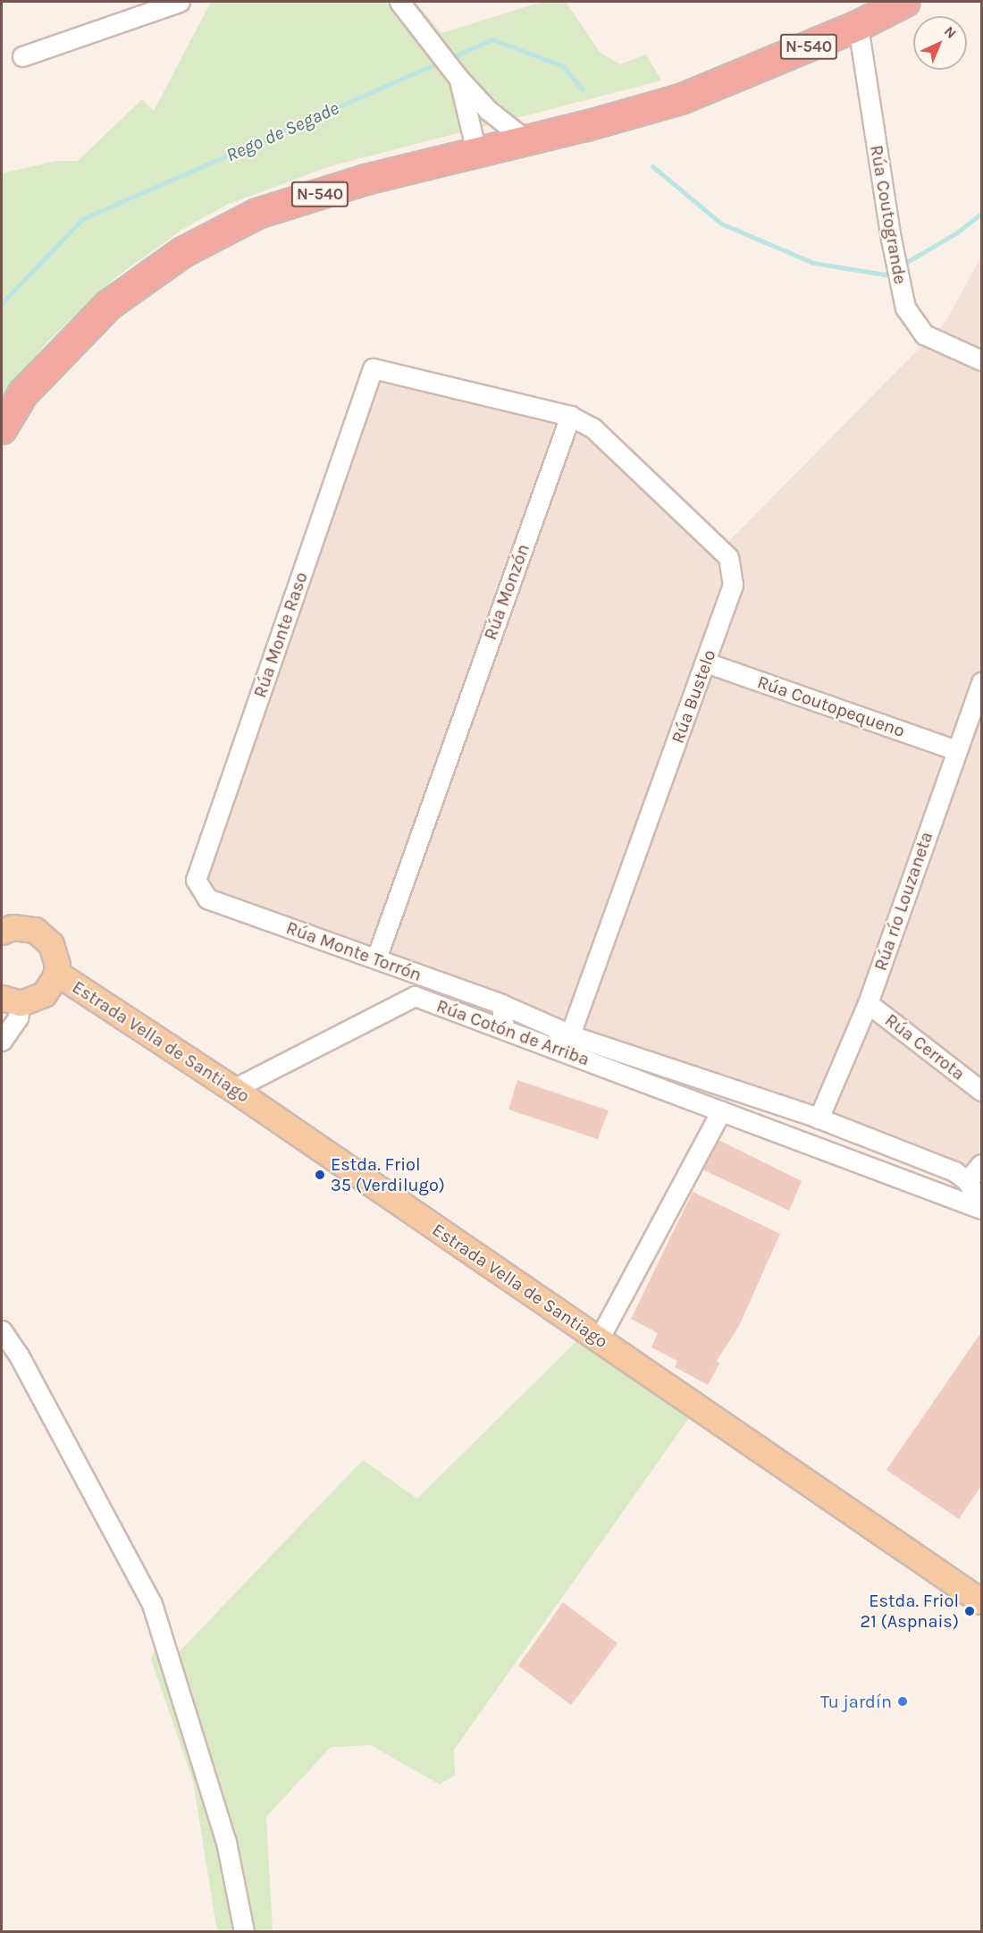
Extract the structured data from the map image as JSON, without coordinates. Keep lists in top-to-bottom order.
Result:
{
  "streets": {
    "highway": ["N-540"],
    "main road": ["Estrada Vella de Santiago"],
    "street": [
      "Rúa Coutogrande",
      "Rúa Monzón",
      "Rúa Monte Raso",
      "Rúa Bustelo",
      "Rúa Coutopequeno",
      "Rúa río Louzaneta",
      "Rúa Monte Torrón",
      "Rúa Cotón de Arriba",
      "Rúa Cerrota"
    ]
  },
  "crossings": [
    ["N-540", "Rúa Coutogrande"],
    ["Rúa Monzón", "Rúa Monte Raso"],
    ["Rúa Monzón", "Rúa Bustelo"],
    ["Rúa Monzón", "Rúa Monte Torrón"],
    ["Rúa Monte Raso", "Rúa Bustelo"],
    ["Rúa Monte Raso", "Rúa Monte Torrón"],
    ["Rúa Bustelo", "Rúa Coutopequeno"],
    ["Rúa Bustelo", "Rúa Monte Torrón"],
    ["Rúa Coutopequeno", "Rúa río Louzaneta"],
    ["Rúa río Louzaneta", "Rúa Monte Torrón"],
    ["Rúa río Louzaneta", "Rúa Cerrota"],
    ["Rúa Monte Torrón", "Rúa Cotón de Arriba"],
    ["Rúa Cotón de Arriba", "Estrada Vella de Santiago"]
  ],
  "water": ["Rego de Segade"],
  "places": ["Estda. Friol 35 (Verdilugo)", "Estda. Friol 21 (Aspnais)", "Tu jardín"],
  "north": "top right"
}
